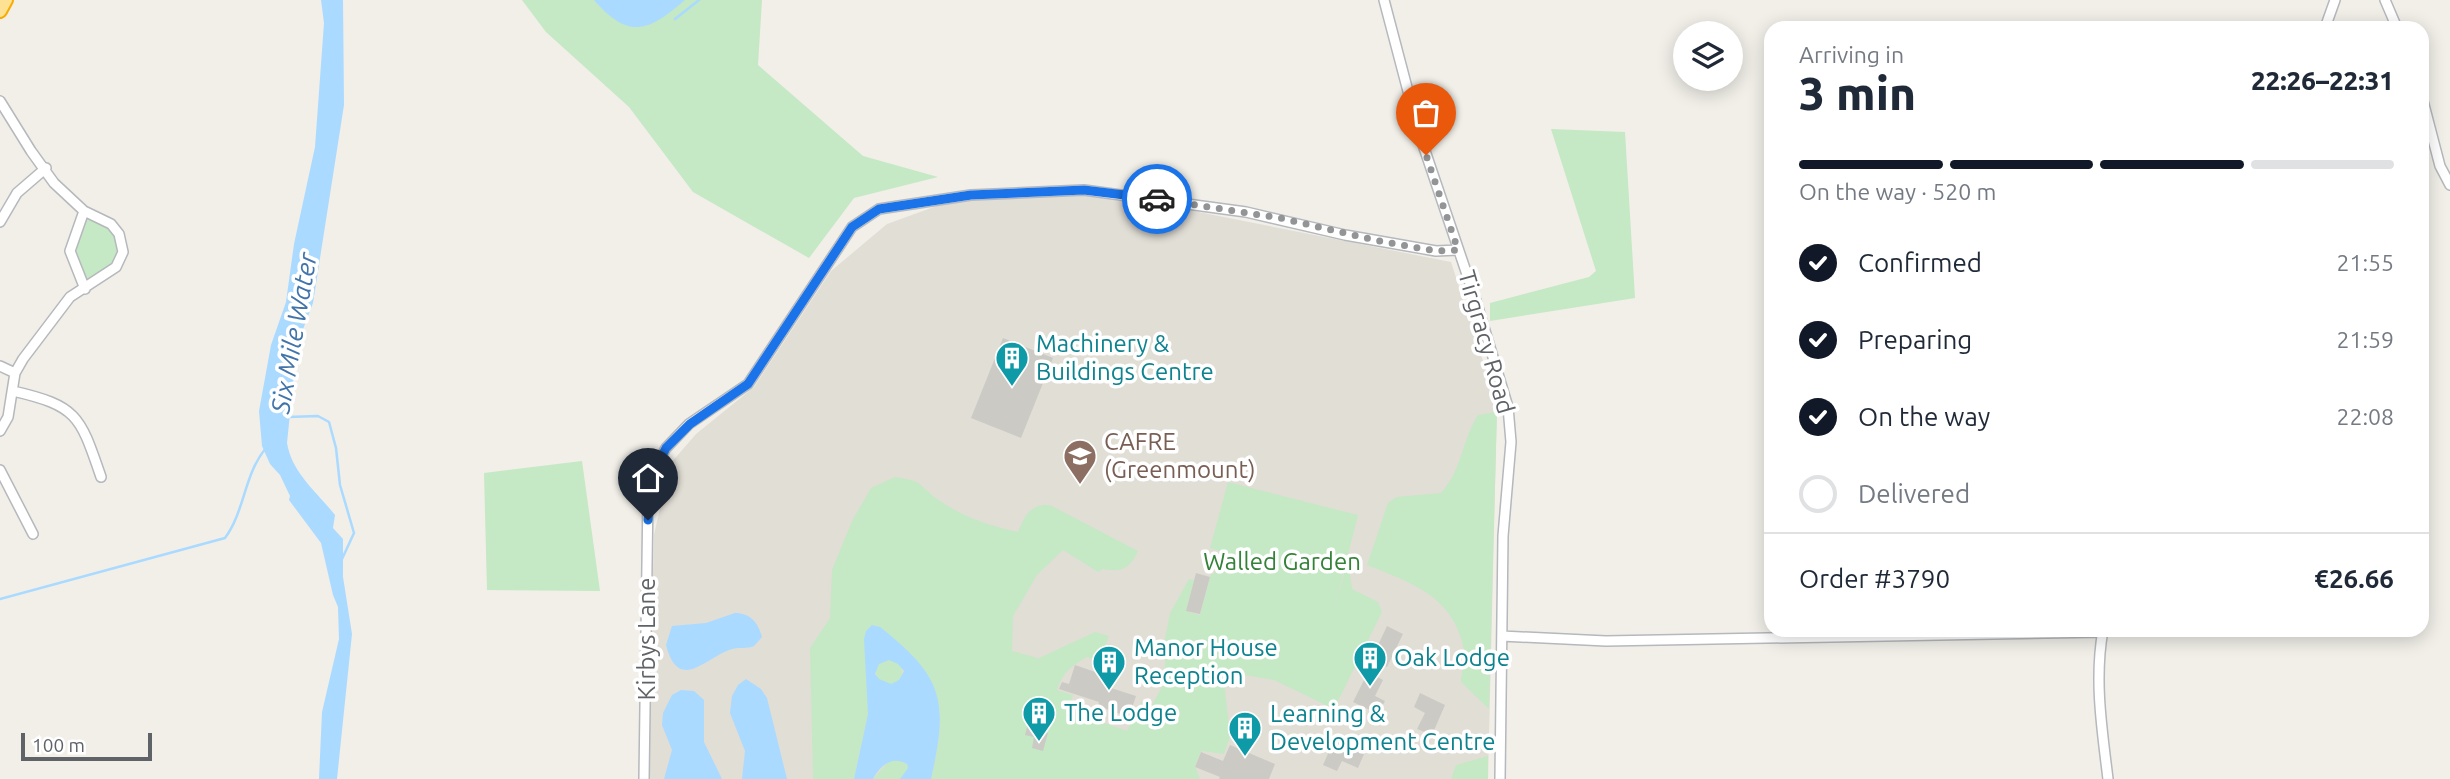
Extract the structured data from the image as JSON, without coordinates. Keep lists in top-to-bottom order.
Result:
{
  "streets": {
    "street": ["Tirgracy Road", "Kirbys Lane"]
  },
  "crossings": [
    ["Tirgracy Road", "Kirbys Lane"]
  ],
  "water": ["Six Mile Water"],
  "parks": ["Walled Garden"],
  "places": {
    "building": [
      "Machinery & Buildings Centre",
      "Oak Lodge",
      "Manor House Reception",
      "The Lodge",
      "Learning & Development Centre"
    ],
    "school or university": ["CAFRE (Greenmount)"]
  },
  "scale_bar": "100 m",
  "page": {
    "heading": ["3 min", "Arriving in", "22:26–22:31"],
    "panel": ["Order #3790", "€26.66"],
    "bar": "On the way · 520 m",
    "list": [
      ["Confirmed", "21:55"],
      ["Preparing", "21:59"],
      ["On the way", "22:08"],
      "Delivered"
    ],
    "scale": "100 m"
  }
}
